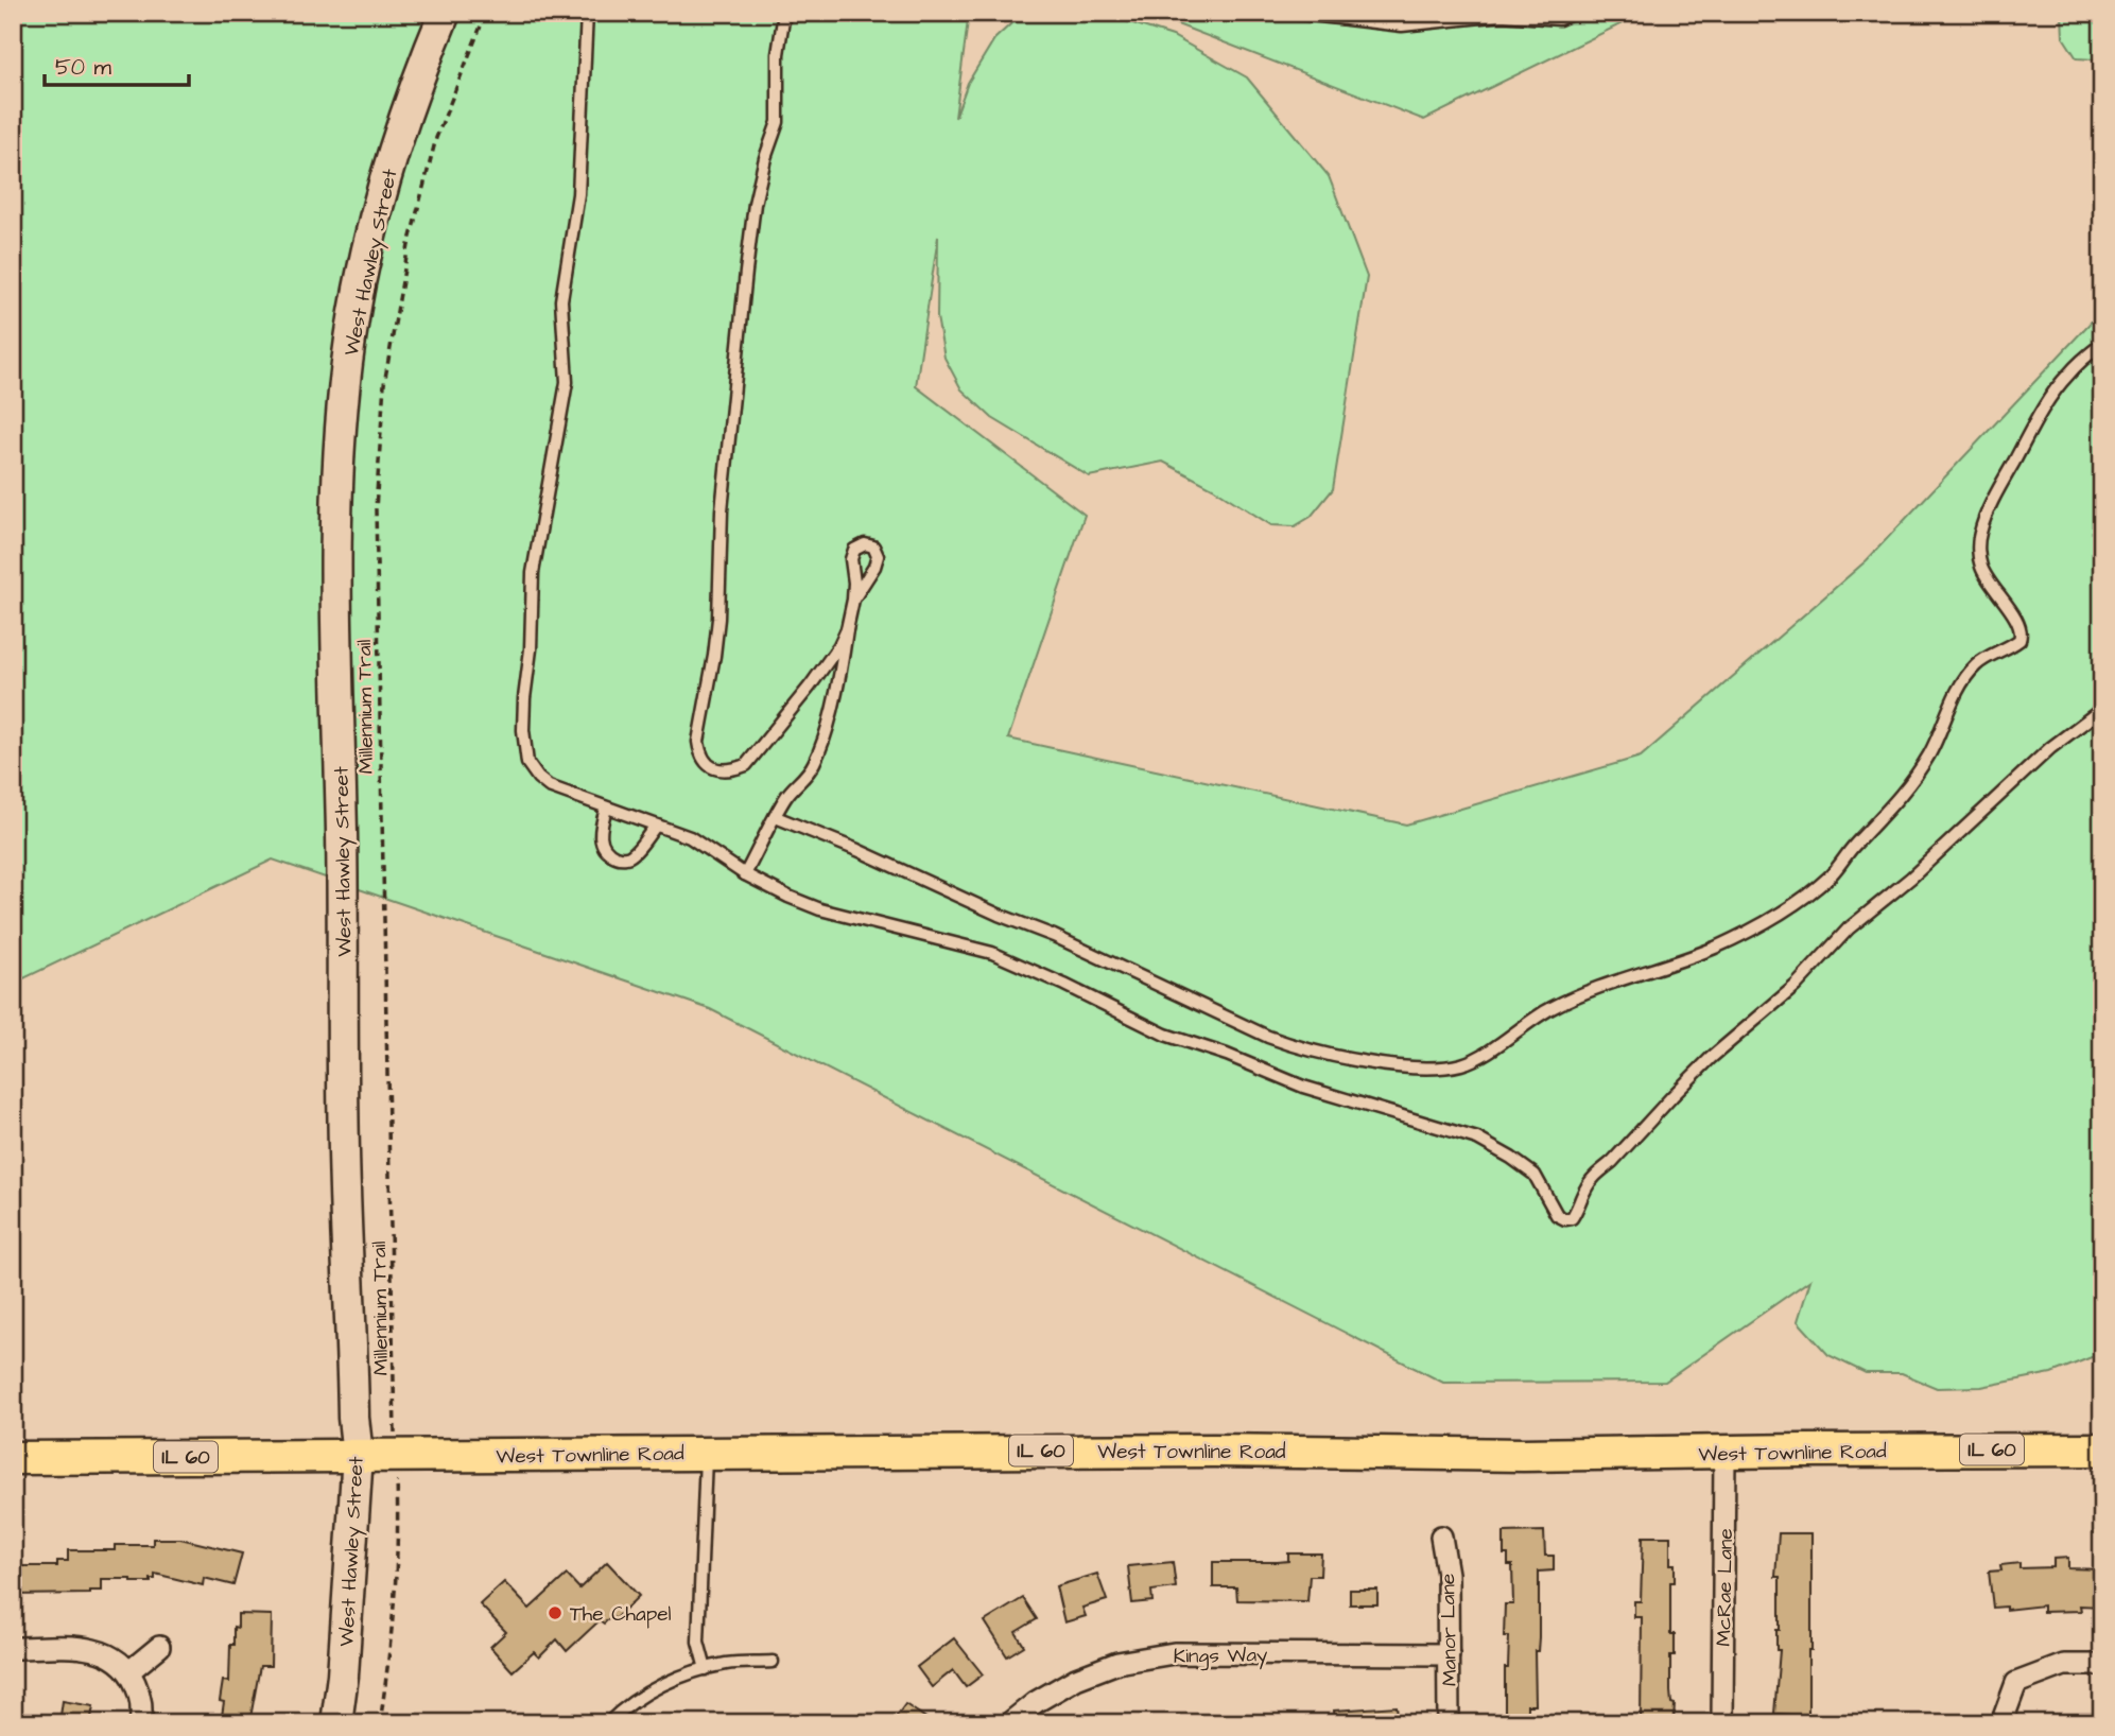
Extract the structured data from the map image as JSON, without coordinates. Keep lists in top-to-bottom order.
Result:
{
  "streets": {
    "main road": ["IL 60", "West Townline Road"],
    "street": [
      "West Hawley Street",
      "McRae Lane",
      "Manor Lane",
      "Kings Way"
    ],
    "path": ["Millennium Trail"]
  },
  "crossings": [
    ["West Hawley Street", "West Townline Road"],
    ["West Townline Road", "McRae Lane"],
    ["Manor Lane", "Kings Way"]
  ],
  "places": ["The Chapel"],
  "scale_bar": "50 m"
}
